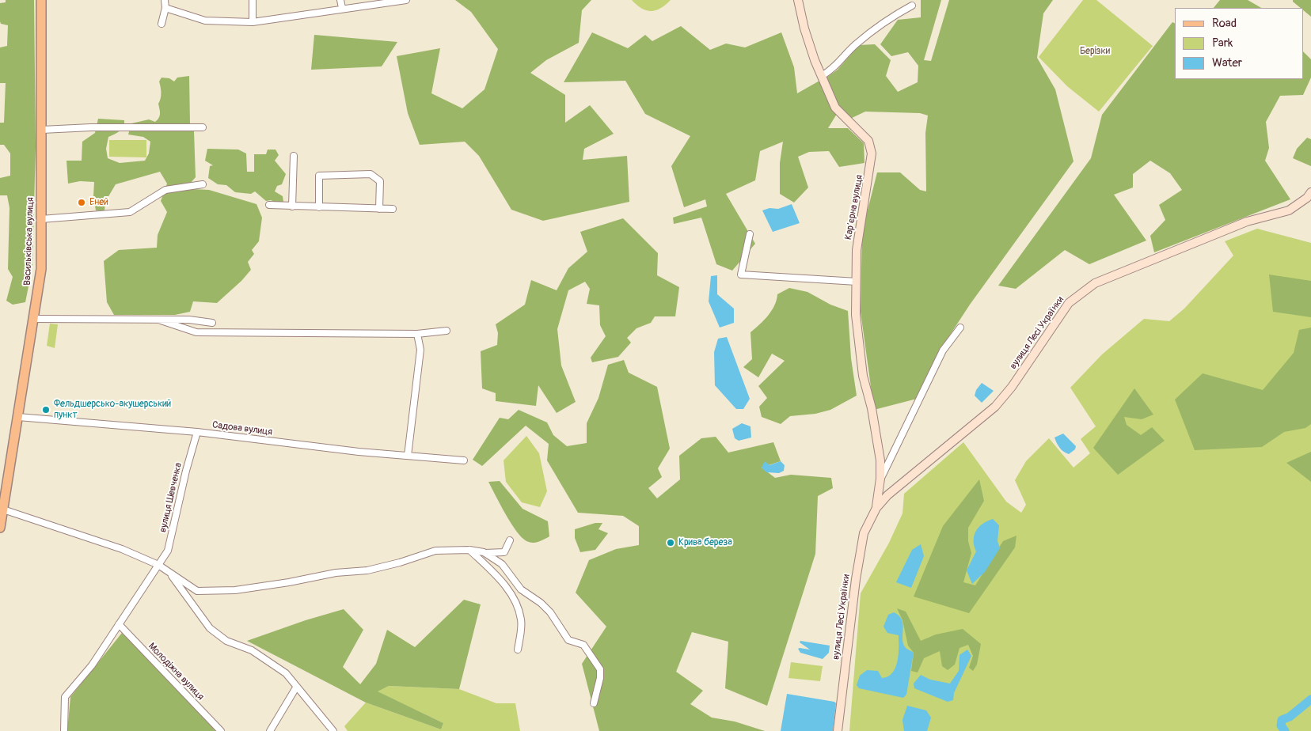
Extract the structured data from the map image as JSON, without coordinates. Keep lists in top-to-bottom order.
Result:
{
  "streets": {
    "main road": ["Васильківська вулиця"],
    "street": [
      "Карʼєрна вулиця",
      "вулиця Лесі Українки",
      "Садова вулиця",
      "вулиця Шевченка",
      "Молодіжна вулиця"
    ]
  },
  "crossings": [
    ["Карʼєрна вулиця", "вулиця Лесі Українки"],
    ["Васильківська вулиця", "Садова вулиця"],
    ["Садова вулиця", "вулиця Шевченка"]
  ],
  "parks": ["Берізки"],
  "places": ["Еней", "Фельдшерсько-акушерський пункт", "Крива береза"],
  "legend": ["Road", "Park", "Water"]
}
